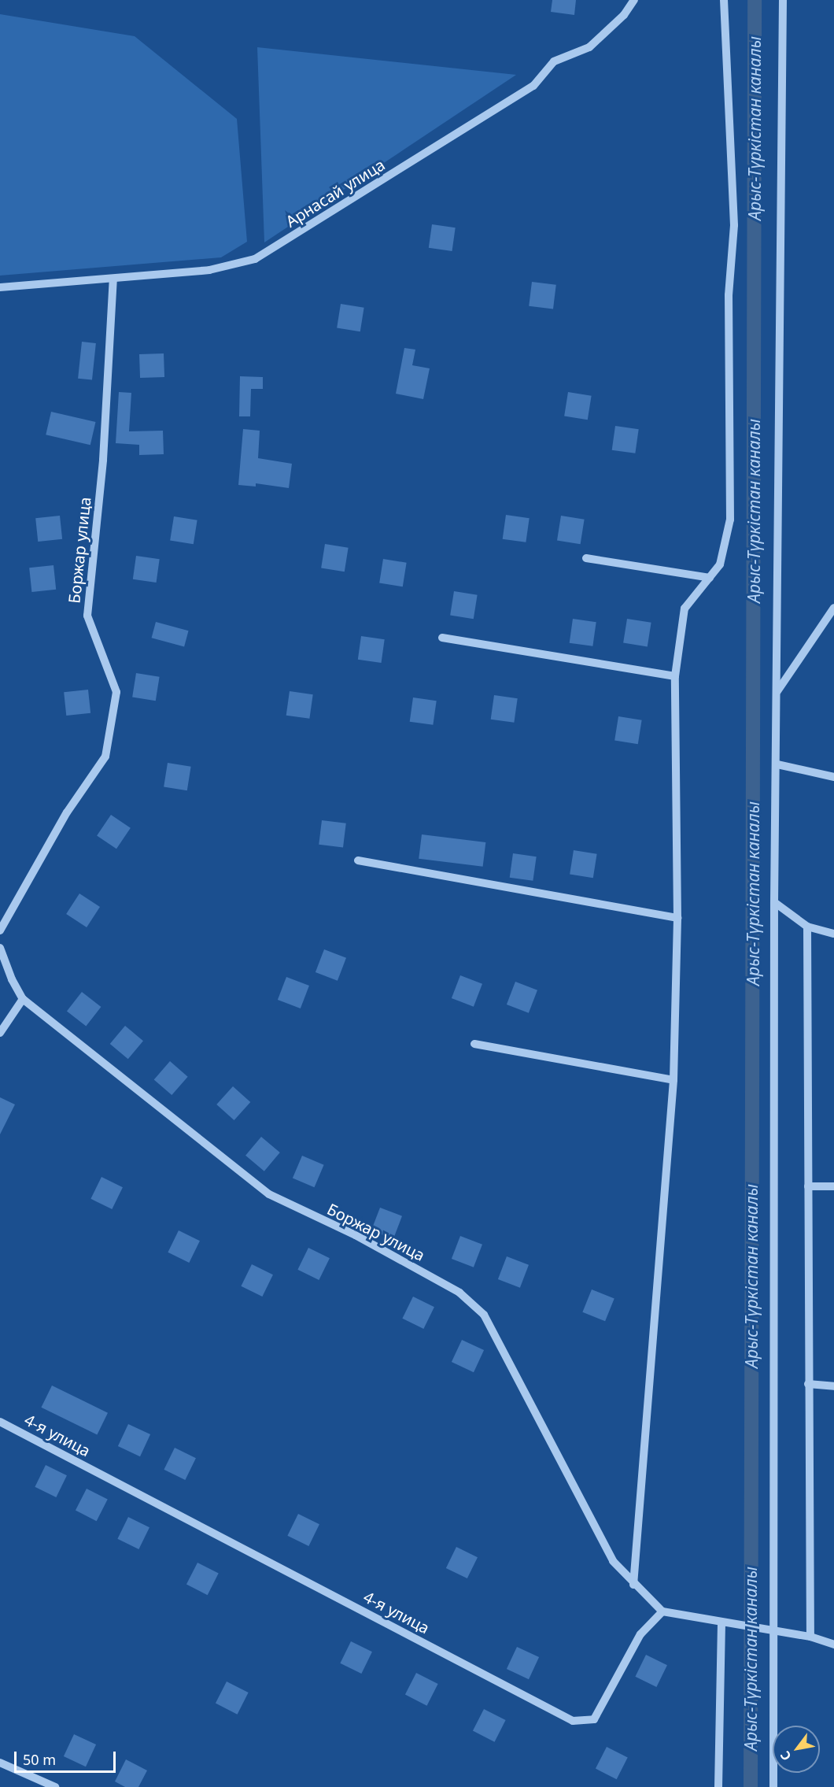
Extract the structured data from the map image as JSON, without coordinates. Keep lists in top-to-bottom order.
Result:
{
  "streets": {
    "street": ["Арнасай улица", "Боржар улица", "4-я улица"]
  },
  "crossings": [
    ["Арнасай улица", "Боржар улица"],
    ["Боржар улица", "4-я улица"]
  ],
  "water": ["Арыс-Түркістан каналы"],
  "scale_bar": "50 m",
  "north": "bottom left"
}
